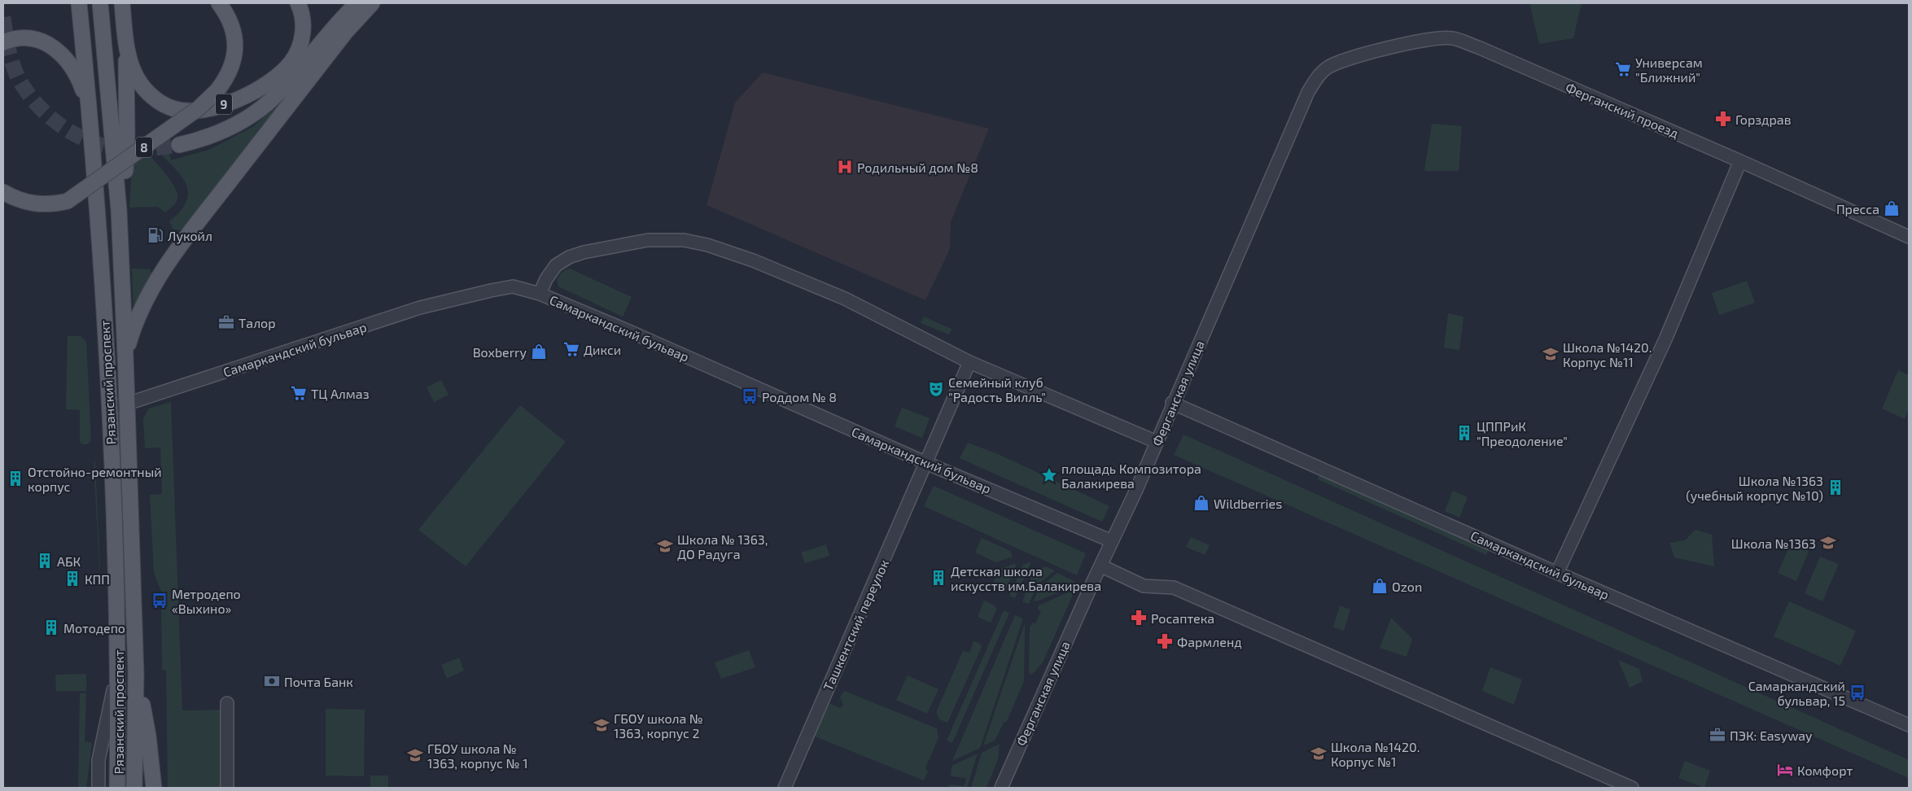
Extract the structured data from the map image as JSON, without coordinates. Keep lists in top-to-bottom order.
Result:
{
  "streets": {
    "main road": ["9", "8", "Рязанский проспект"],
    "street": [
      "Ферганский проезд",
      "Самаркандский бульвар",
      "Ферганская улица",
      "Ташкентский переулок"
    ]
  },
  "crossings": [
    ["Ферганский проезд", "Ферганская улица"],
    ["Самаркандский бульвар", "Рязанский проспект"],
    ["Самаркандский бульвар", "Ферганская улица"],
    ["Самаркандский бульвар", "Ташкентский переулок"]
  ],
  "places": {
    "supermarket": ["Универсам \"Ближний\"", "Дикси", "ТЦ Алмаз"],
    "pharmacy": ["Горздрав", "Росаптека", "Фармленд"],
    "hospital": ["Родильный дом №8"],
    "shop": [
      "Пресса",
      "Boxberry",
      "Wildberries",
      "Ozon"
    ],
    "fuel station": ["Лукойл"],
    "office": ["Талор", "ПЭК: Easyway"],
    "school or university": [
      "Школа №1420. Корпус №11",
      "Школа №1363",
      "Школа № 1363, ДО Радуга",
      "ГБОУ школа № 1363, корпус 2",
      "Школа №1420. Корпус №1",
      "ГБОУ школа № 1363, корпус № 1"
    ],
    "theatre": ["Семейный клуб \"Радость Вилль\""],
    "bus stop": ["Роддом № 8", "Метродепо «Выхино»", "Самаркандский бульвар, 15"],
    "building": [
      "ЦППРиК \"Преодоление\"",
      "Отстойно-ремонтный корпус",
      "Школа №1363 (учебный корпус №10)",
      "АБК",
      "Детская школа искусств им.Балакирева",
      "КПП",
      "Мотодепо"
    ],
    "place": ["площадь Композитора Балакирева"],
    "bank": ["Почта Банк"],
    "hotel": ["Комфорт"]
  }
}
